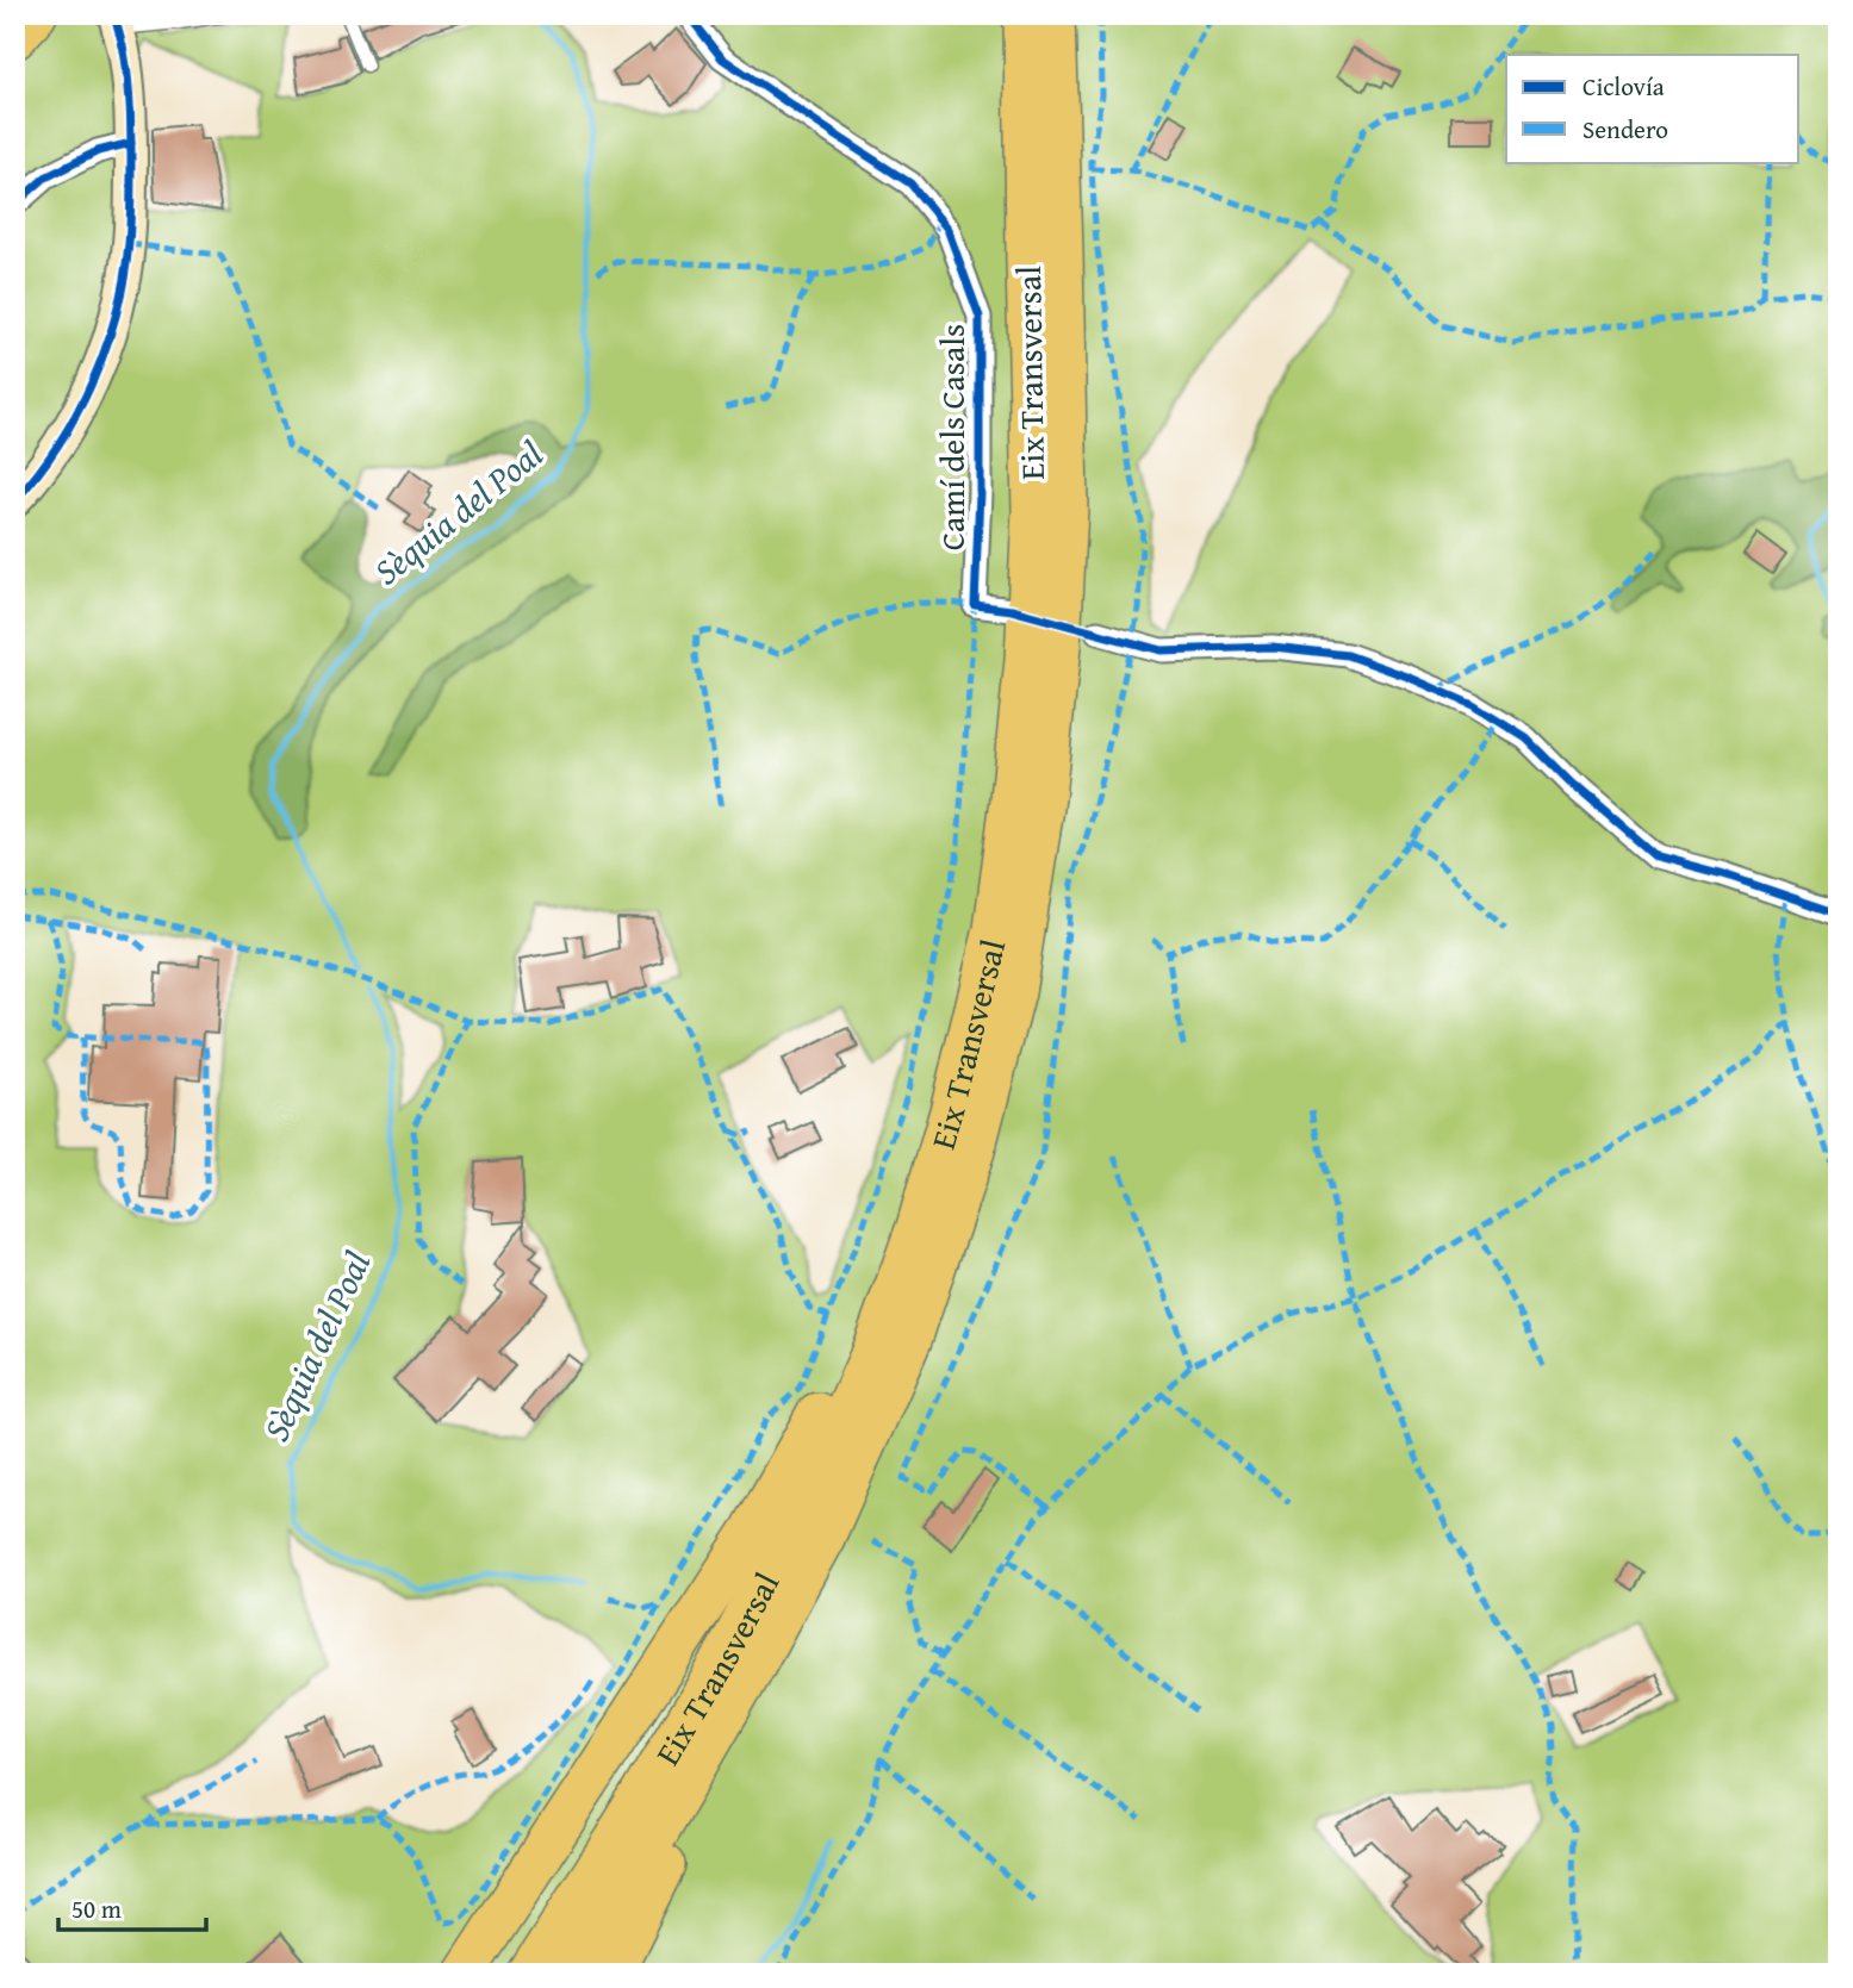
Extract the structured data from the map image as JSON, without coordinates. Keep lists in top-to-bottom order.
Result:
{
  "streets": {
    "highway": ["Eix Transversal"],
    "street": ["Camí dels Casals"]
  },
  "water": ["Sèquia del Poal"],
  "legend": ["Ciclovía", "Sendero"],
  "scale_bar": "50 m"
}
